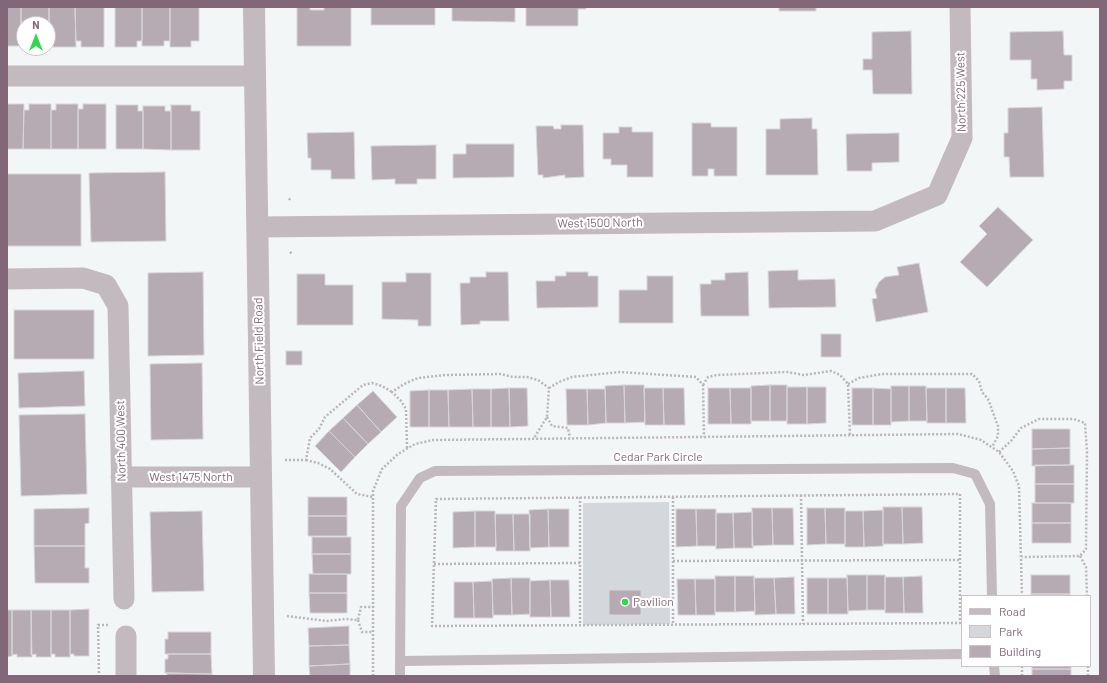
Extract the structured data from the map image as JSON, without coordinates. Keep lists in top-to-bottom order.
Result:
{
  "streets": {
    "street": [
      "North 225 West",
      "West 1500 North",
      "North Field Road",
      "North 400 West",
      "West 1475 North"
    ],
    "lane": ["Cedar Park Circle"]
  },
  "crossings": [
    ["North 225 West", "West 1500 North"],
    ["West 1500 North", "North Field Road"],
    ["North Field Road", "West 1475 North"],
    ["North 400 West", "West 1475 North"]
  ],
  "places": ["Pavilion"],
  "legend": ["Road", "Park", "Building"],
  "north": "top"
}
